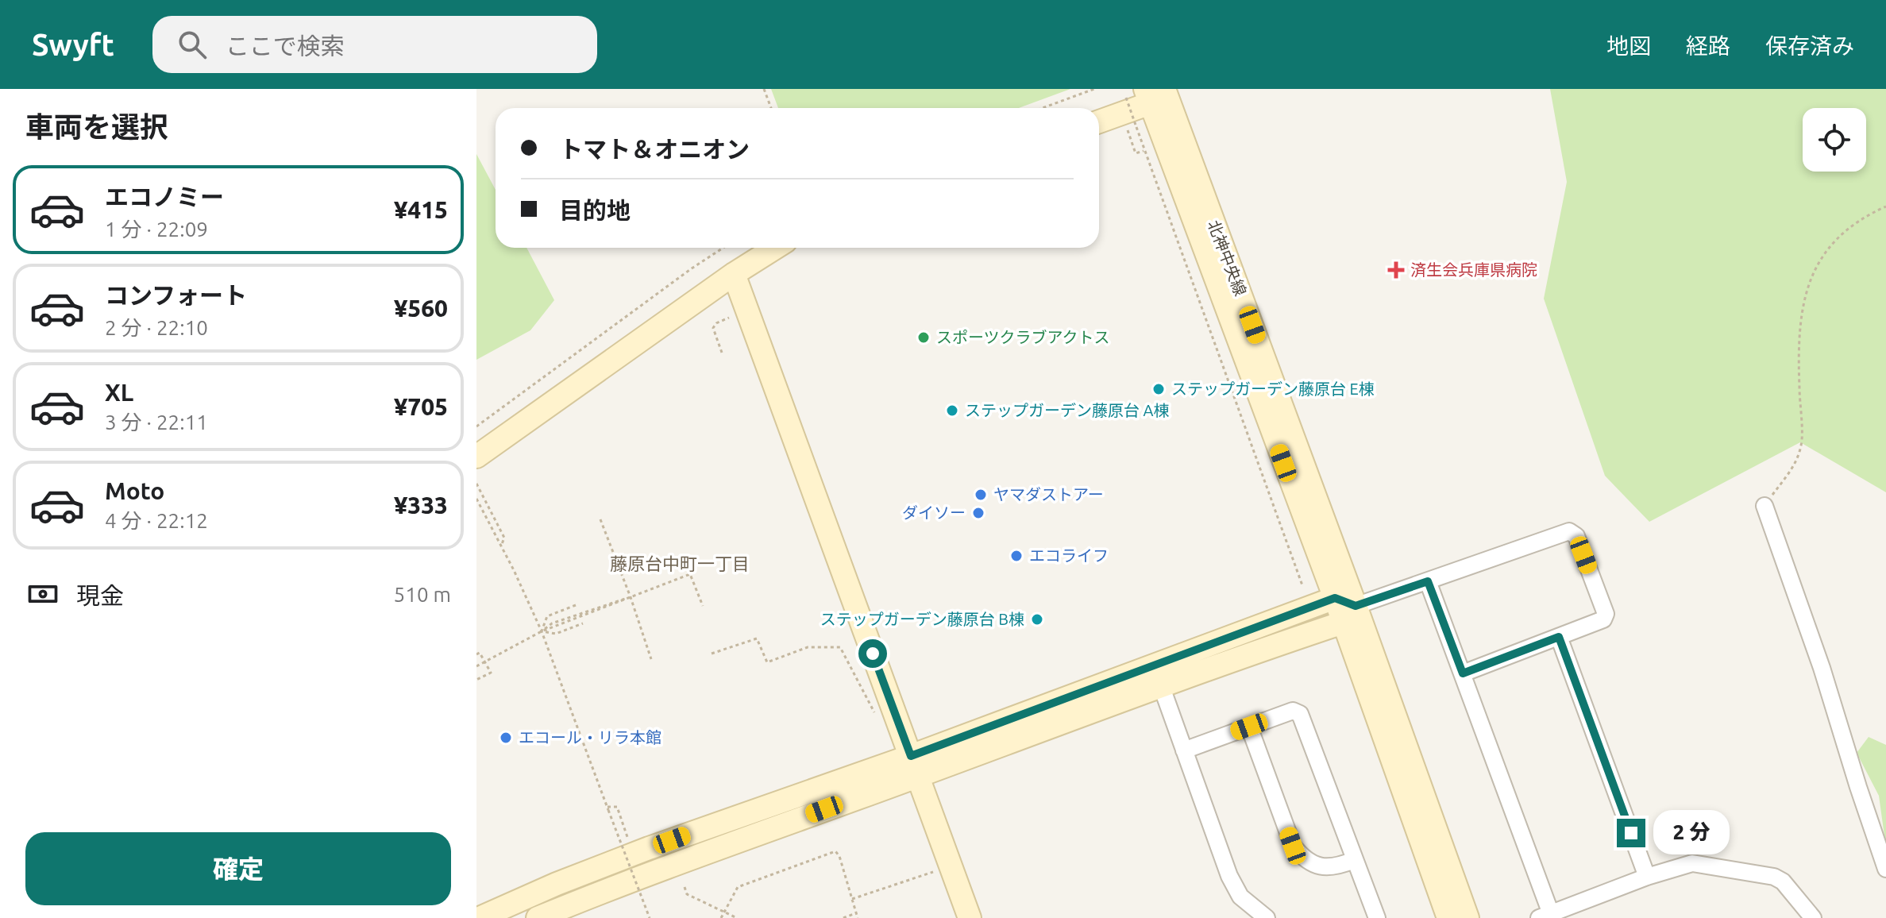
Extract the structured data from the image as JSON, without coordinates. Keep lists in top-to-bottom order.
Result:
{
  "streets": {
    "street": ["北神中央線"]
  },
  "districts": ["藤原台中町一丁目"],
  "places": {
    "health": ["済生会兵庫県病院"],
    "other": [
      "スポーツクラブアクトス",
      "ステップガーデン藤原台 E棟",
      "ステップガーデン藤原台 A棟",
      "ヤマダストアー",
      "ダイソー",
      "エコライフ",
      "ステップガーデン藤原台 B棟",
      "エコール・リラ本館"
    ]
  },
  "page": {
    "header": "Swyft",
    "search": "ここで検索",
    "nav": ["地図", "経路", "保存済み"],
    "heading": "車両を選択",
    "banner": ["トマト＆オニオン", "目的地"],
    "list": [
      {
        "name": "エコノミー",
        "note": "1 分 · 22:09",
        "value": "¥415"
      },
      {
        "name": "コンフォート",
        "note": "2 分 · 22:10",
        "value": "¥560"
      },
      {
        "name": "XL",
        "note": "3 分 · 22:11",
        "value": "¥705"
      },
      {
        "name": "Moto",
        "note": "4 分 · 22:12",
        "value": "¥333"
      }
    ],
    "pay": ["現金", "510 m"],
    "bubble": "2 分",
    "buttons": "確定"
  }
}
